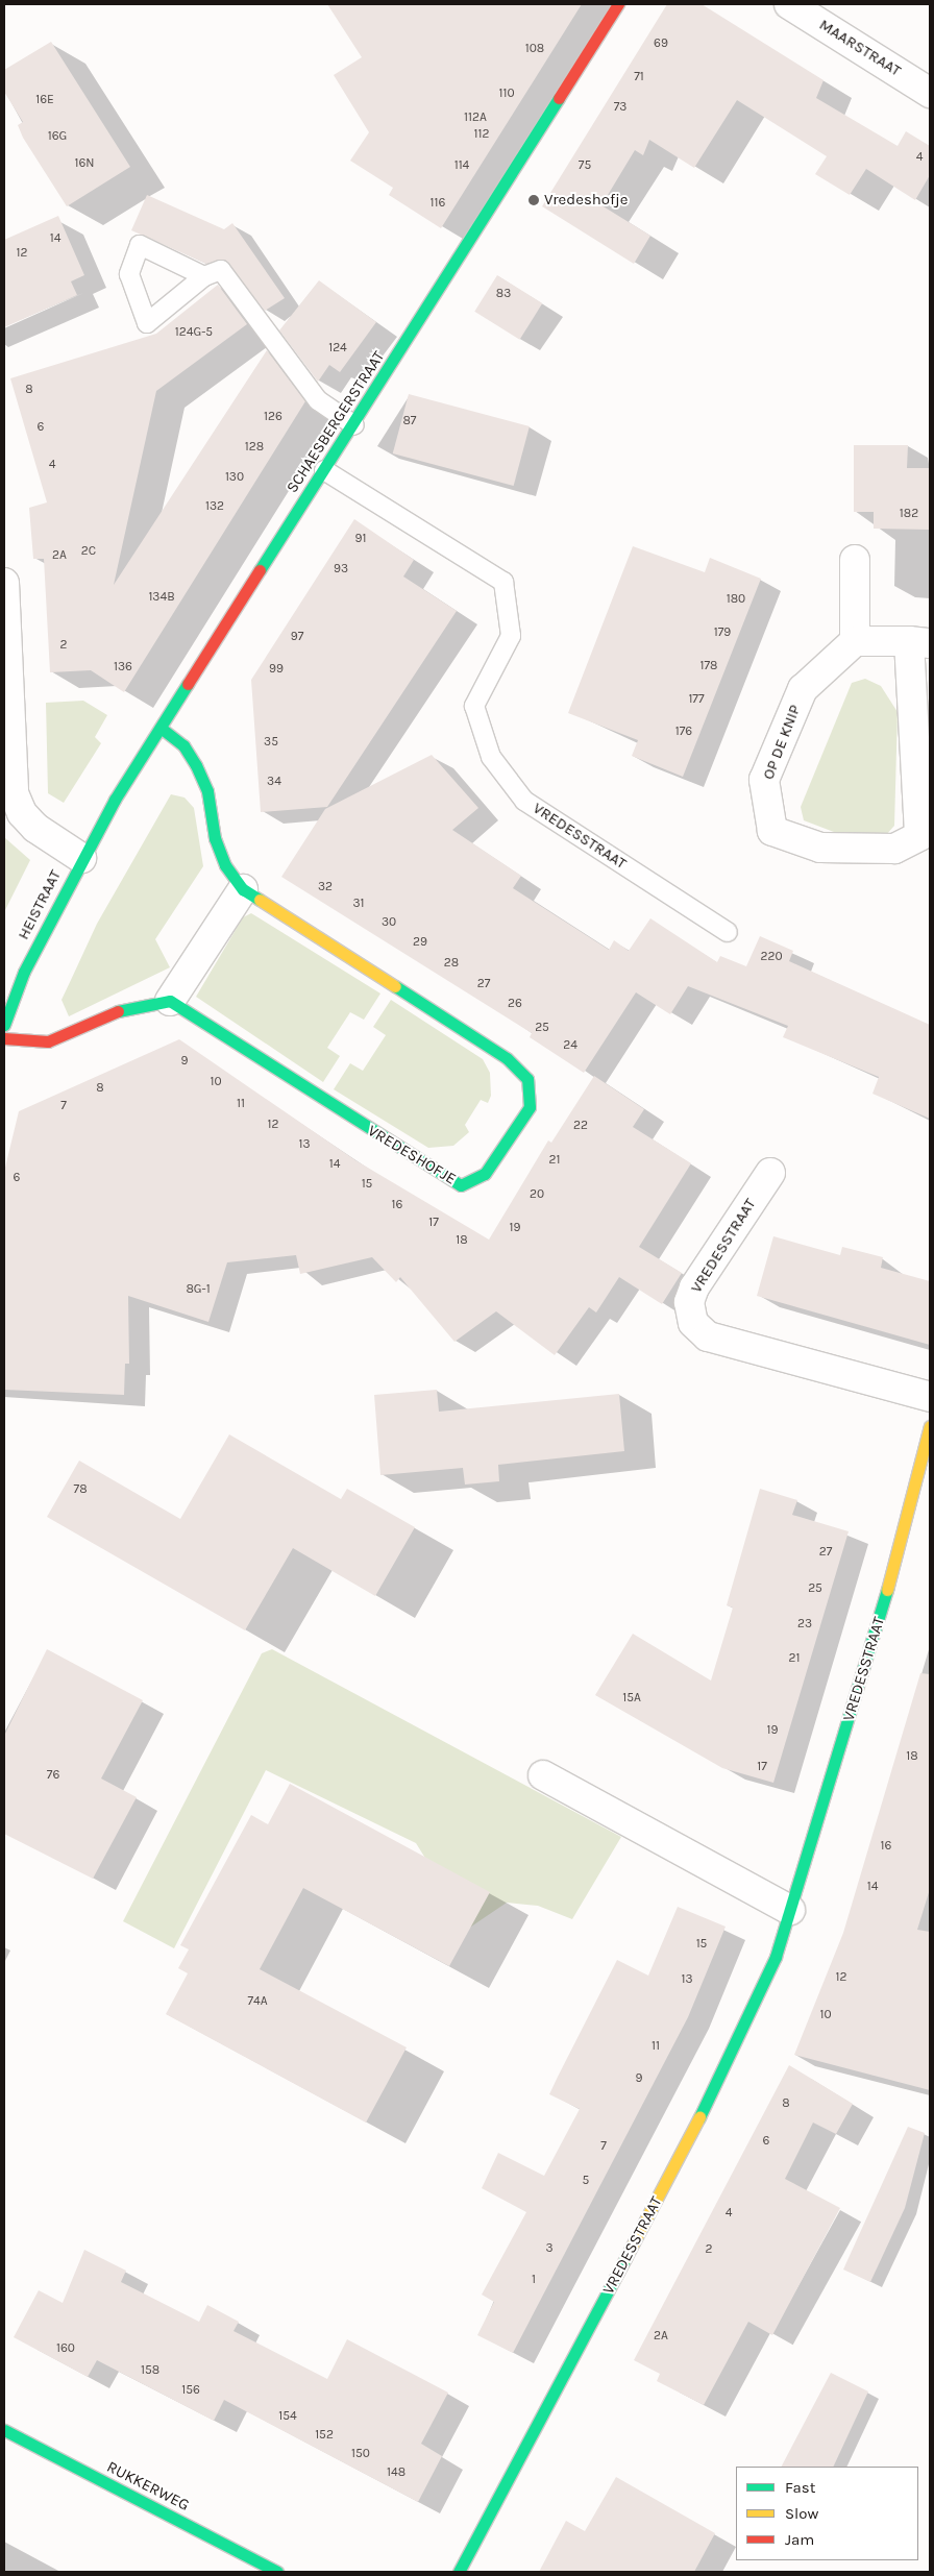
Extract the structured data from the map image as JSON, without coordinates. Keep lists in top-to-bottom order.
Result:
{
  "streets": {
    "street": [
      "MAARSTRAAT",
      "SCHAESBERGERSTRAAT",
      "OP DE KNIP",
      "VREDESSTRAAT",
      "HEISTRAAT",
      "VREDESHOFJE",
      "RUKKERWEG"
    ]
  },
  "crossings": [
    ["SCHAESBERGERSTRAAT", "VREDESSTRAAT"],
    ["SCHAESBERGERSTRAAT", "HEISTRAAT"],
    ["SCHAESBERGERSTRAAT", "VREDESHOFJE"]
  ],
  "places": ["Vredeshofje"],
  "house_numbers": [
    "69",
    "108",
    "71",
    "110",
    "16E",
    "73",
    "112A",
    "112",
    "16G",
    "4",
    "16N",
    "114",
    "75",
    "116",
    "14",
    "12",
    "83",
    "124G-5",
    "124",
    "8",
    "126",
    "87",
    "6",
    "128",
    "4",
    "130",
    "132",
    "182",
    "91",
    "2C",
    "2A",
    "93",
    "134B",
    "180",
    "179",
    "97",
    "2",
    "178",
    "136",
    "99",
    "177",
    "176",
    "35",
    "34",
    "32",
    "31",
    "30",
    "29",
    "220",
    "28",
    "27",
    "26",
    "25",
    "24",
    "9",
    "10",
    "8",
    "11",
    "7",
    "12",
    "22",
    "13",
    "21",
    "14",
    "6",
    "15",
    "20",
    "16",
    "17",
    "19",
    "18",
    "8G-1",
    "78",
    "27",
    "25",
    "23",
    "21",
    "15A",
    "19",
    "18",
    "17",
    "76",
    "16",
    "14",
    "15",
    "12",
    "13",
    "74A",
    "10",
    "11",
    "9",
    "8",
    "6",
    "7",
    "5",
    "4",
    "3",
    "2",
    "1",
    "2A",
    "160",
    "158",
    "156",
    "154",
    "152",
    "150",
    "148"
  ],
  "legend": ["Fast", "Slow", "Jam"]
}
